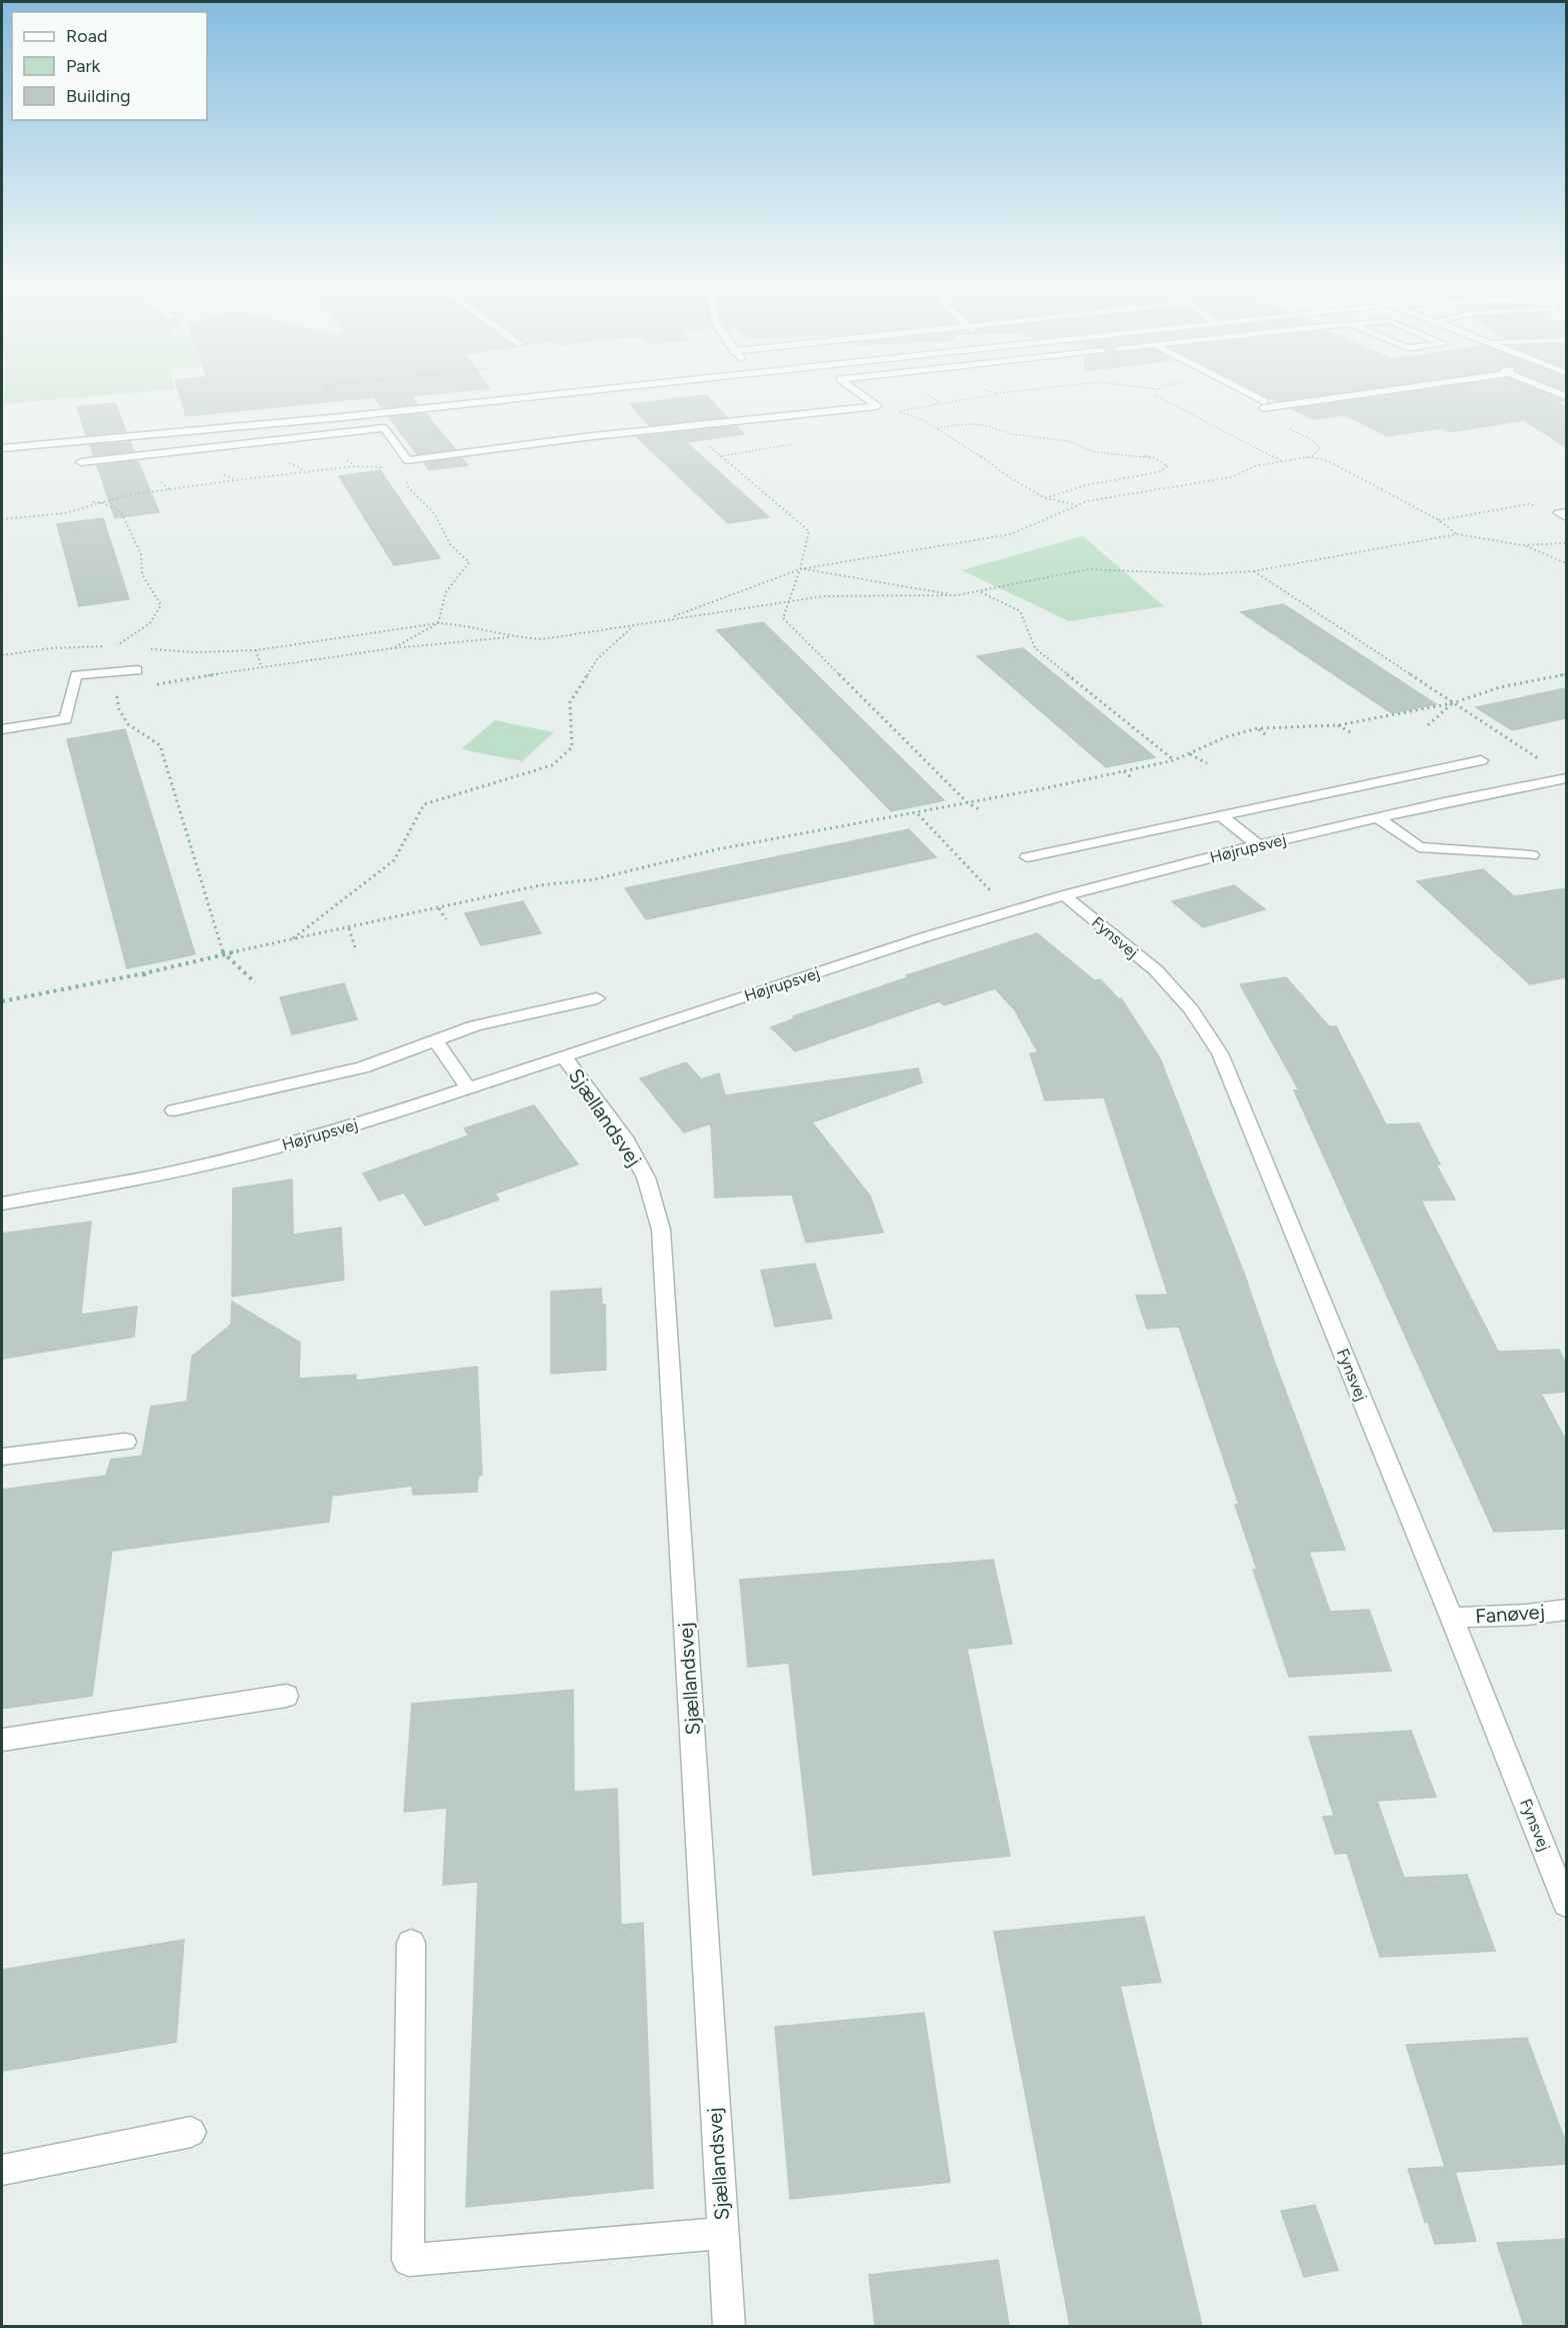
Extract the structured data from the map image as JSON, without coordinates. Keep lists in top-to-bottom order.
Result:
{
  "streets": {
    "street": [
      "Højrupsvej",
      "Fynsvej",
      "Sjællandsvej",
      "Fanøvej"
    ]
  },
  "crossings": [
    ["Højrupsvej", "Fynsvej"],
    ["Højrupsvej", "Sjællandsvej"],
    ["Fynsvej", "Fanøvej"]
  ],
  "legend": ["Road", "Park", "Building"]
}
